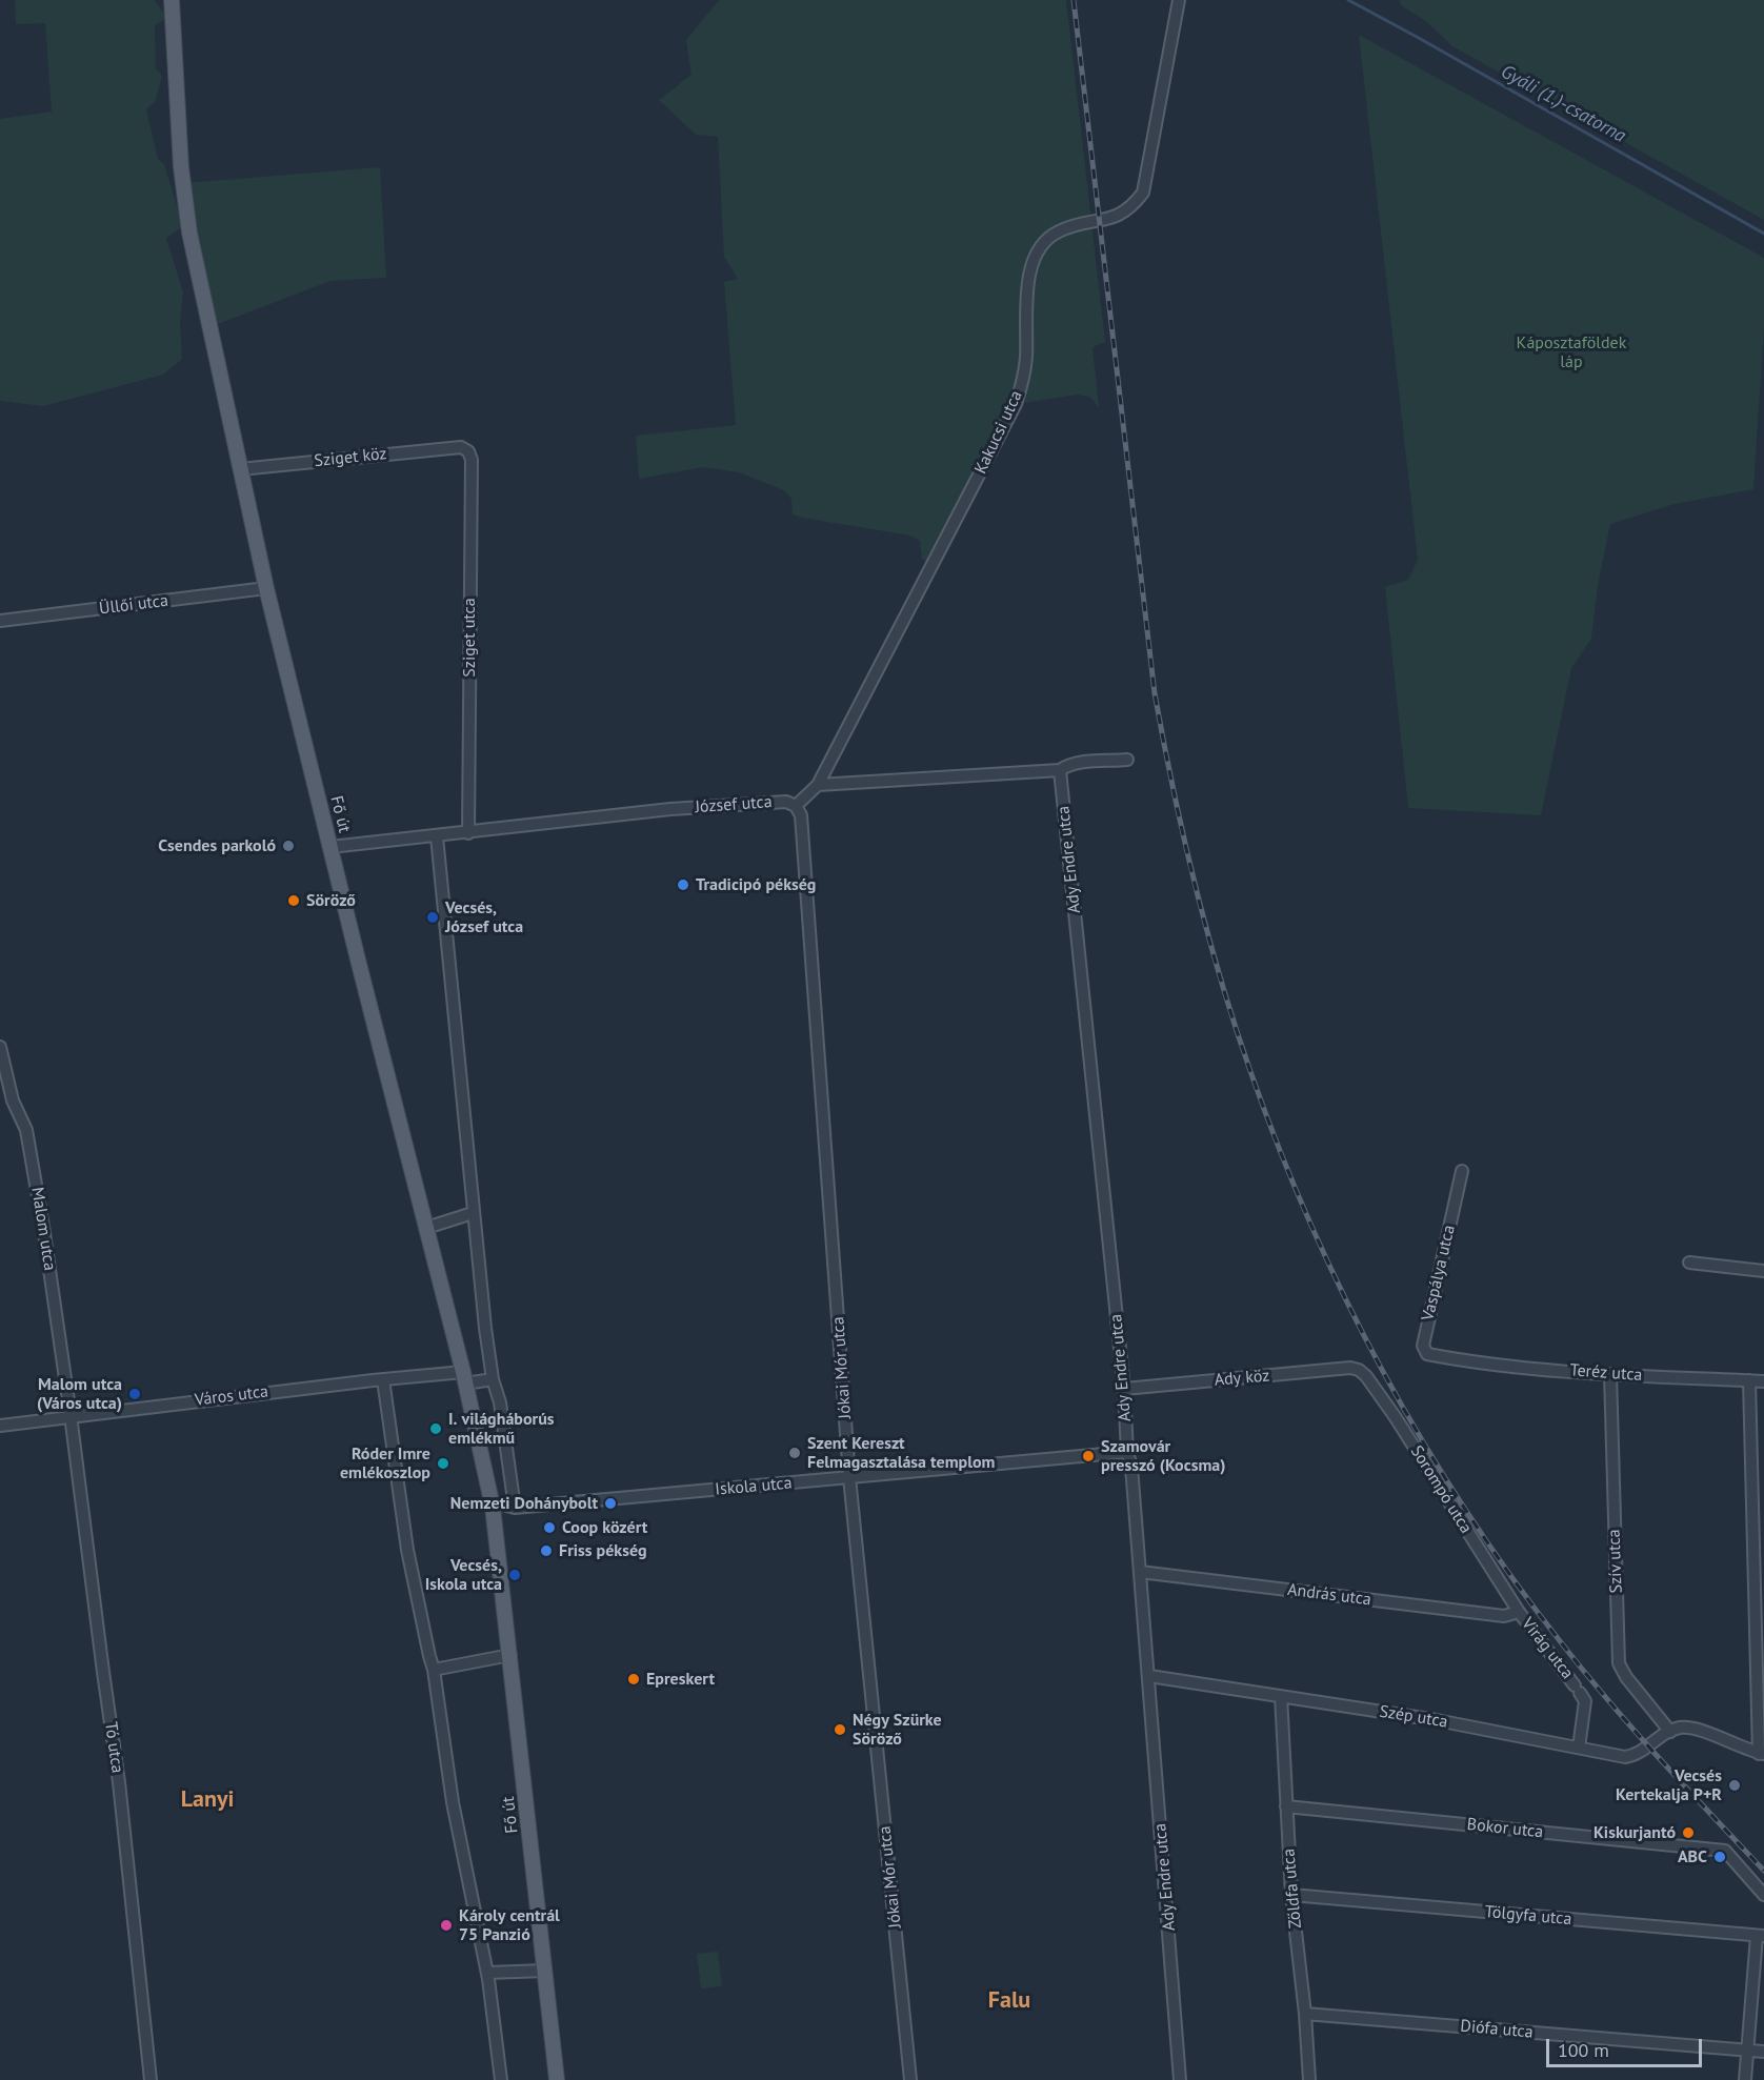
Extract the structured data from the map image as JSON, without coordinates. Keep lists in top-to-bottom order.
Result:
{
  "streets": {
    "main road": ["Fő út"],
    "street": [
      "Kakucsi utca",
      "Sziget köz",
      "Üllői utca",
      "Sziget utca",
      "József utca",
      "Ady Endre utca",
      "Malom utca",
      "Vaspálya utca",
      "Jókai Mór utca",
      "Teréz utca",
      "Ady köz",
      "Város utca",
      "Iskola utca",
      "Sorompó utca",
      "Szív utca",
      "András utca",
      "Virág utca",
      "Szép utca",
      "Tó utca",
      "Bokor utca",
      "Zöldfa utca",
      "Tölgyfa utca",
      "Diófa utca"
    ]
  },
  "crossings": [
    ["Kakucsi utca", "József utca"],
    ["Sziget köz", "Sziget utca"],
    ["Sziget köz", "Fő út"],
    ["Üllői utca", "Fő út"],
    ["Sziget utca", "József utca"],
    ["József utca", "Fő út"],
    ["József utca", "Jókai Mór utca"],
    ["Fő út", "Város utca"],
    ["Fő út", "Iskola utca"],
    ["Ady Endre utca", "Ady köz"],
    ["Ady Endre utca", "Iskola utca"],
    ["Ady Endre utca", "András utca"],
    ["Ady Endre utca", "Szép utca"],
    ["Malom utca", "Város utca"],
    ["Malom utca", "Tó utca"],
    ["Vaspálya utca", "Teréz utca"],
    ["Jókai Mór utca", "Iskola utca"],
    ["Teréz utca", "Szív utca"],
    ["Ady köz", "Sorompó utca"],
    ["Város utca", "Tó utca"],
    ["Sorompó utca", "András utca"],
    ["Sorompó utca", "Virág utca"],
    ["Szív utca", "Szép utca"],
    ["András utca", "Virág utca"],
    ["Virág utca", "Szép utca"],
    ["Szép utca", "Zöldfa utca"],
    ["Bokor utca", "Zöldfa utca"],
    ["Zöldfa utca", "Tölgyfa utca"],
    ["Zöldfa utca", "Diófa utca"]
  ],
  "districts": ["Lanyi", "Falu"],
  "water": ["Gyáli (1.)-csatorna"],
  "parks": ["Káposztaföldek láp"],
  "places": [
    "Csendes parkoló",
    "Tradicipó pékség",
    "Söröző",
    "Vecsés, József utca",
    "Malom utca (Város utca)",
    "I. világháborús emlékmű",
    "Szent Kereszt Felmagasztalása templom",
    "Szamovár presszó (Kocsma)",
    "Róder Imre emlékoszlop",
    "Nemzeti Dohánybolt",
    "Coop közért",
    "Friss pékség",
    "Vecsés, Iskola utca",
    "Epreskert",
    "Négy Szürke Söröző",
    "Vecsés Kertekalja P+R",
    "Kiskurjantó",
    "ABC",
    "Károly centrál 75 Panzió"
  ],
  "scale_bar": "100 m"
}
